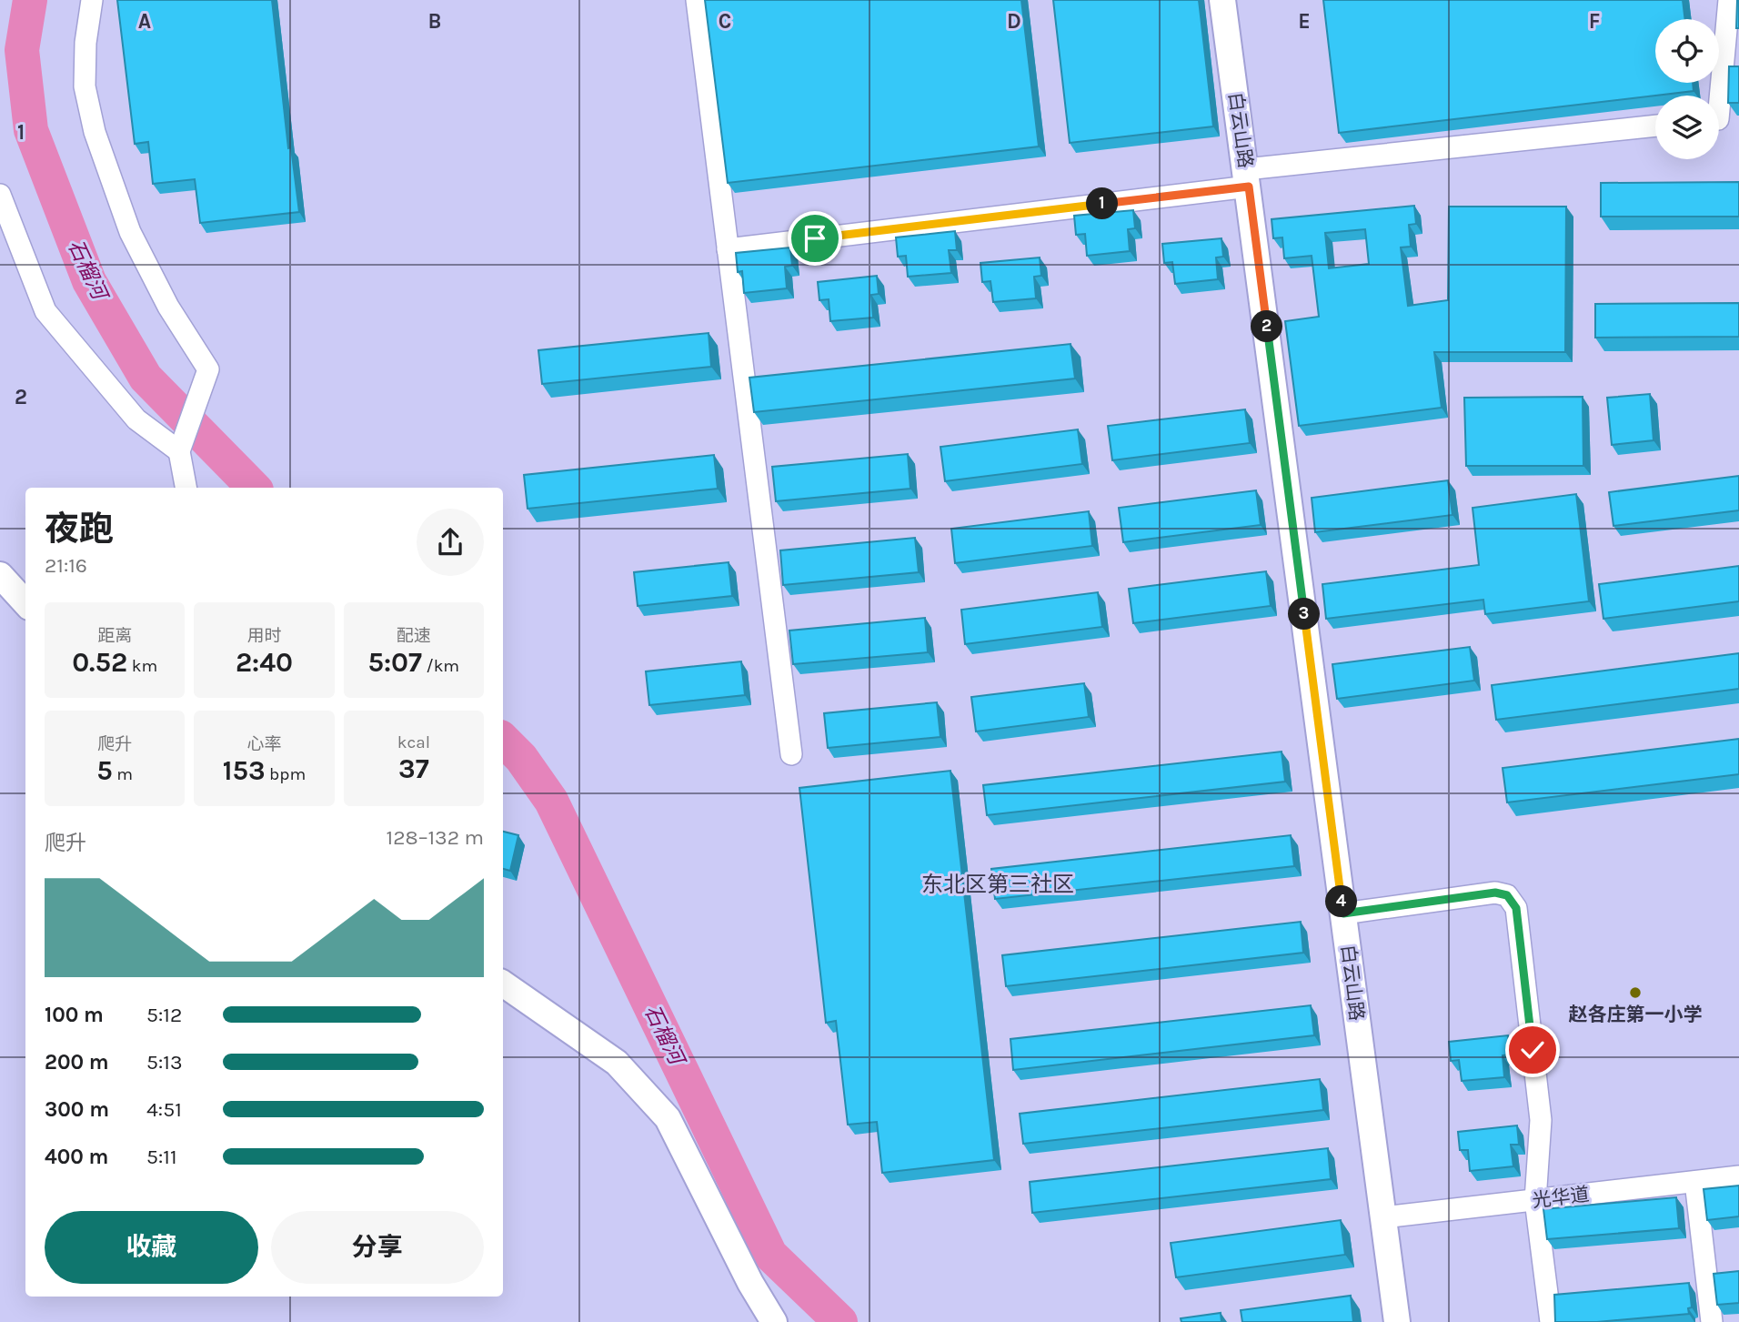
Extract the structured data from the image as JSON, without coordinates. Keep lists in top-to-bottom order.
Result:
{
  "streets": {
    "street": ["白云山路", "光华道"]
  },
  "crossings": [
    ["白云山路", "光华道"]
  ],
  "districts": ["东北区第三社区"],
  "water": ["石榴河"],
  "places": ["赵各庄第一小学"],
  "page": {
    "pins": [
      "1",
      "2",
      "3",
      "4"
    ],
    "heading": ["夜跑", "21:16"],
    "stats": [
      ["距离", "0.52 km"],
      ["用时", "2:40"],
      ["配速", "5:07 /km"],
      ["爬升", "5 m"],
      ["心率", "153 bpm"],
      ["kcal", "37"]
    ],
    "chart": ["爬升", "128–132 m"],
    "list": [
      {
        "name": "100 m",
        "note": "5:12"
      },
      {
        "name": "200 m",
        "note": "5:13"
      },
      {
        "name": "300 m",
        "note": "4:51"
      },
      {
        "name": "400 m",
        "note": "5:11"
      }
    ],
    "buttons": ["收藏", "分享"]
  },
  "grid": {
    "columns": [
      "A",
      "B",
      "C",
      "D",
      "E",
      "F"
    ],
    "rows": ["1", "2"]
  }
}
